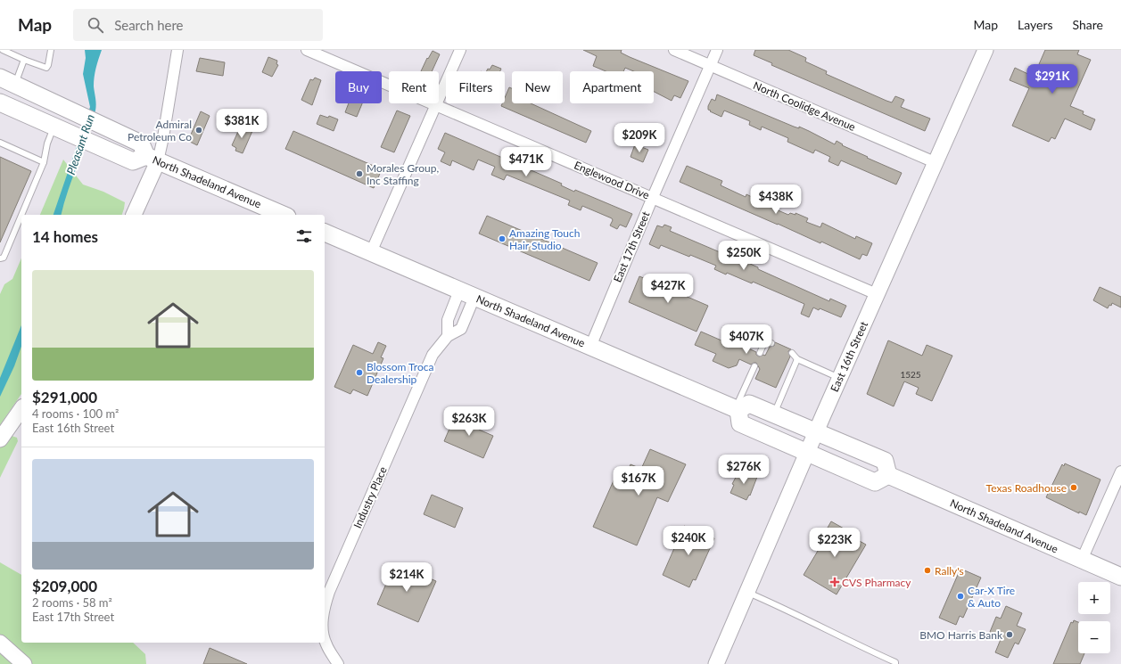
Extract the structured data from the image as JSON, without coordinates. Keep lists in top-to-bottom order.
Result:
{
  "streets": {
    "main road": ["North Shadeland Avenue"],
    "street": [
      "North Coolidge Avenue",
      "Englewood Drive",
      "East 17th Street",
      "East 16th Street",
      "Industry Place"
    ]
  },
  "crossings": [
    ["North Coolidge Avenue", "East 17th Street"],
    ["North Coolidge Avenue", "East 16th Street"],
    ["Englewood Drive", "East 17th Street"],
    ["Englewood Drive", "East 16th Street"],
    ["North Shadeland Avenue", "East 17th Street"],
    ["North Shadeland Avenue", "Industry Place"]
  ],
  "water": ["Pleasant Run"],
  "places": {
    "other": [
      "Admiral Petroleum Co",
      "Morales Group, Inc Staffing",
      "Amazing Touch Hair Studio",
      "Blossom Troca Dealership",
      "Texas Roadhouse",
      "Rally's",
      "Car-X Tire & Auto",
      "BMO Harris Bank"
    ],
    "health": ["CVS Pharmacy"]
  },
  "house_numbers": ["1525"],
  "page": {
    "header": "Map",
    "search": "Search here",
    "nav": ["Map", "Layers", "Share"],
    "price": [
      "$291K",
      "$381K",
      "$209K",
      "$471K",
      "$438K",
      "$250K",
      "$427K",
      "$407K",
      "$263K",
      "$276K",
      "$167K",
      "$240K",
      "$223K",
      "$214K"
    ],
    "chip": [
      "Buy",
      "Rent",
      "Filters",
      "New",
      "Apartment"
    ],
    "heading": "14 homes",
    "list": [
      {
        "name": "$291,000",
        "note": "4 rooms · 100 m² · East 16th Street"
      },
      {
        "name": "$209,000",
        "note": "2 rooms · 58 m² · East 17th Street"
      }
    ],
    "map_buttons": ["+", "−"]
  }
}
